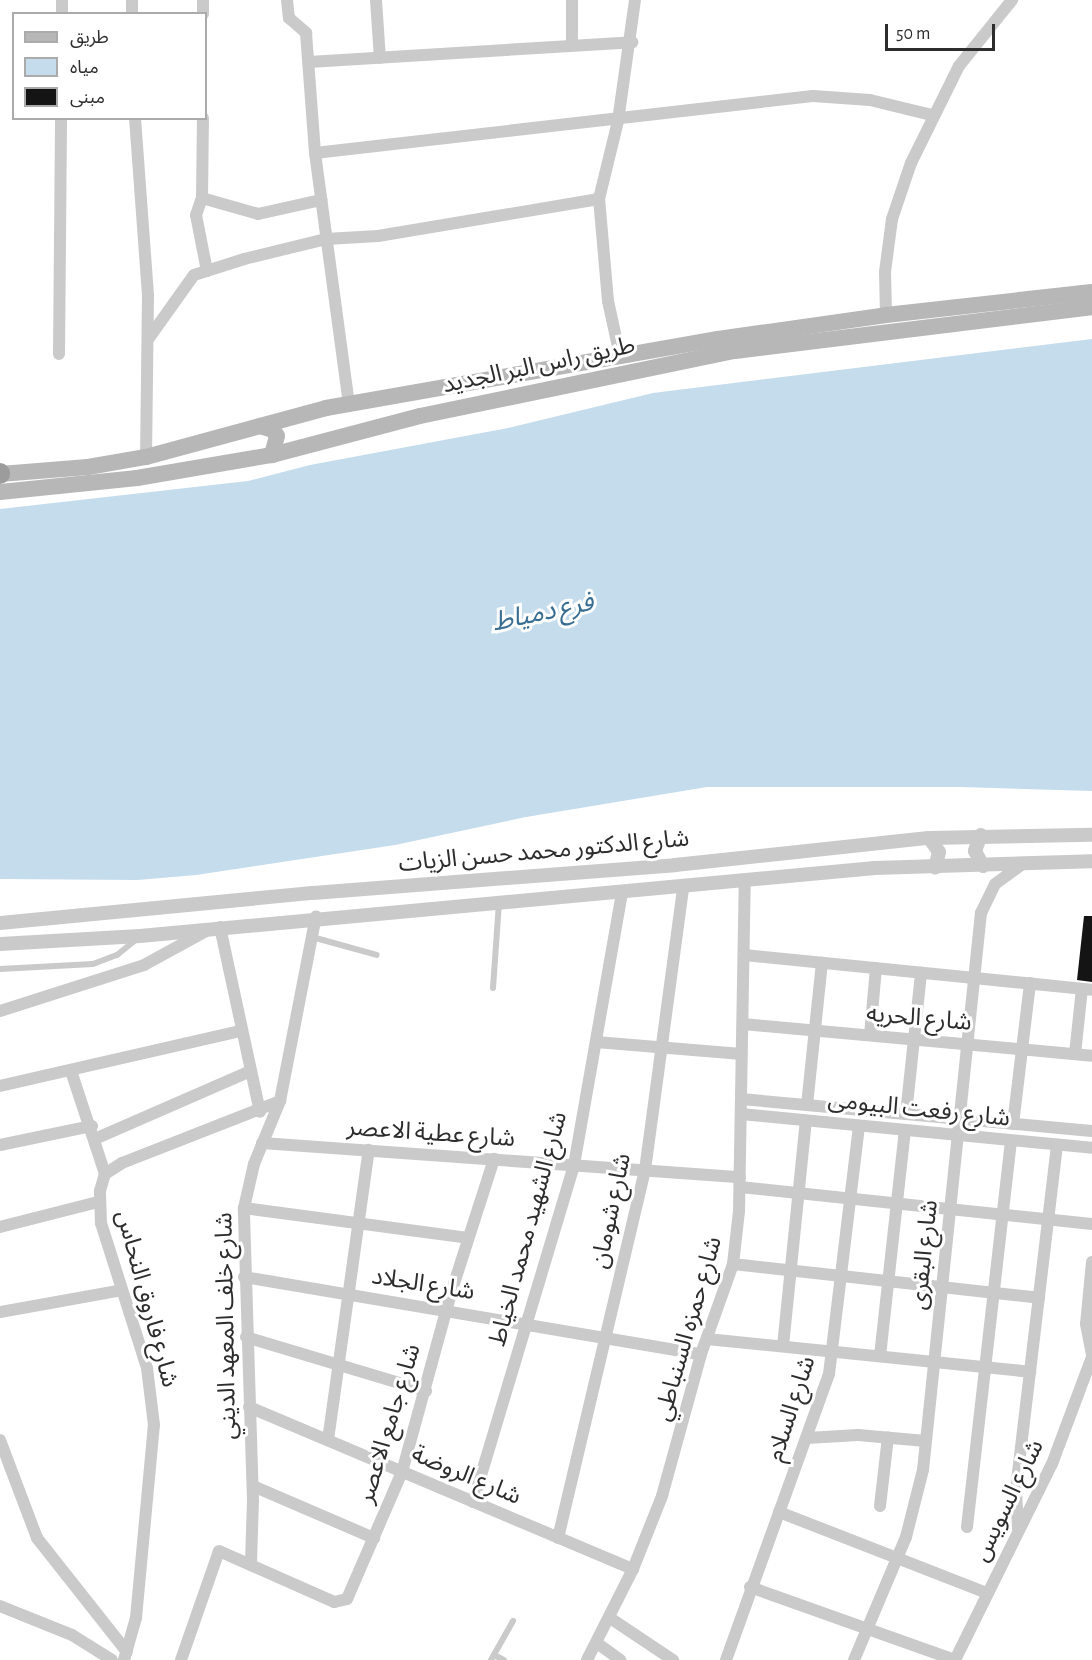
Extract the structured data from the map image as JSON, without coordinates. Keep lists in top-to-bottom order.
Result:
{
  "streets": {
    "main road": ["طريق راس البر الجديد"],
    "street": [
      "شارع الدكتور محمد حسن الزيات",
      "شارع الحريه",
      "شارع رفعت البيومى",
      "شارع عطية الاعصر",
      "شارع شومان",
      "شارع الشهيد محمد الخياط",
      "شارع البقرى",
      "شارع الجلاد",
      "شارع فاروق النحاس",
      "شارع خلف المعهد الديني",
      "شارع حمزه السنباطي",
      "شارع السلام",
      "شارع جامع الاعصر",
      "شارع الروضة",
      "شارع السويس"
    ]
  },
  "crossings": [
    ["شارع الدكتور محمد حسن الزيات", "شارع شومان"],
    ["شارع الدكتور محمد حسن الزيات", "شارع الشهيد محمد الخياط"],
    ["شارع الدكتور محمد حسن الزيات", "شارع البقرى"],
    ["شارع الدكتور محمد حسن الزيات", "شارع خلف المعهد الديني"],
    ["شارع الدكتور محمد حسن الزيات", "شارع حمزه السنباطي"],
    ["شارع الحريه", "شارع البقرى"],
    ["شارع الحريه", "شارع حمزه السنباطي"],
    ["شارع رفعت البيومى", "شارع البقرى"],
    ["شارع رفعت البيومى", "شارع حمزه السنباطي"],
    ["شارع رفعت البيومى", "شارع السلام"],
    ["شارع عطية الاعصر", "شارع شومان"],
    ["شارع عطية الاعصر", "شارع الشهيد محمد الخياط"],
    ["شارع عطية الاعصر", "شارع البقرى"],
    ["شارع عطية الاعصر", "شارع خلف المعهد الديني"],
    ["شارع عطية الاعصر", "شارع حمزه السنباطي"],
    ["شارع عطية الاعصر", "شارع السلام"],
    ["شارع عطية الاعصر", "شارع جامع الاعصر"],
    ["شارع شومان", "شارع الجلاد"],
    ["شارع شومان", "شارع الروضة"],
    ["شارع الشهيد محمد الخياط", "شارع الجلاد"],
    ["شارع الشهيد محمد الخياط", "شارع الروضة"],
    ["شارع الجلاد", "شارع خلف المعهد الديني"],
    ["شارع الجلاد", "شارع حمزه السنباطي"],
    ["شارع الجلاد", "شارع جامع الاعصر"],
    ["شارع خلف المعهد الديني", "شارع جامع الاعصر"],
    ["شارع خلف المعهد الديني", "شارع الروضة"],
    ["شارع حمزه السنباطي", "شارع الروضة"],
    ["شارع جامع الاعصر", "شارع الروضة"]
  ],
  "water": ["فرع دمياط"],
  "legend": ["طريق", "مياه", "مبنى"],
  "scale_bar": "50 m"
}
